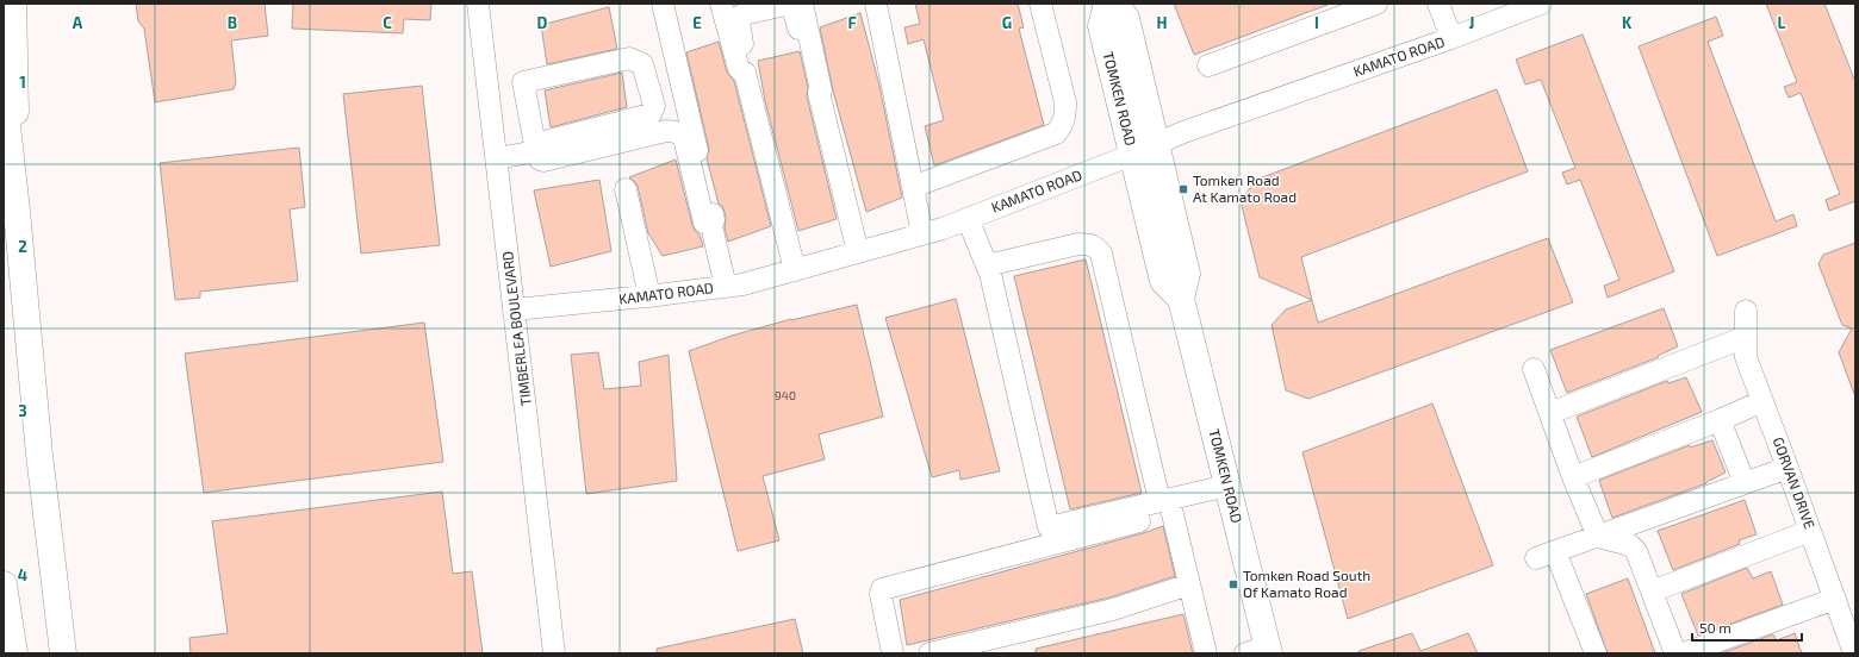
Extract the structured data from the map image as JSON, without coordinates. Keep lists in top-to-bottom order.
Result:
{
  "streets": {
    "main road": ["TOMKEN ROAD"],
    "street": ["KAMATO ROAD", "TIMBERLEA BOULEVARD", "GORVAN DRIVE"]
  },
  "crossings": [
    ["KAMATO ROAD", "TOMKEN ROAD"],
    ["KAMATO ROAD", "TIMBERLEA BOULEVARD"]
  ],
  "places": {
    "transit": ["Tomken Road At Kamato Road", "Tomken Road South Of Kamato Road"]
  },
  "house_numbers": ["940"],
  "scale_bar": "50 m",
  "grid": {
    "columns": [
      "A",
      "B",
      "C",
      "D",
      "E",
      "F",
      "G",
      "H",
      "I",
      "J",
      "K",
      "L"
    ],
    "rows": [
      "1",
      "2",
      "3",
      "4"
    ]
  }
}
